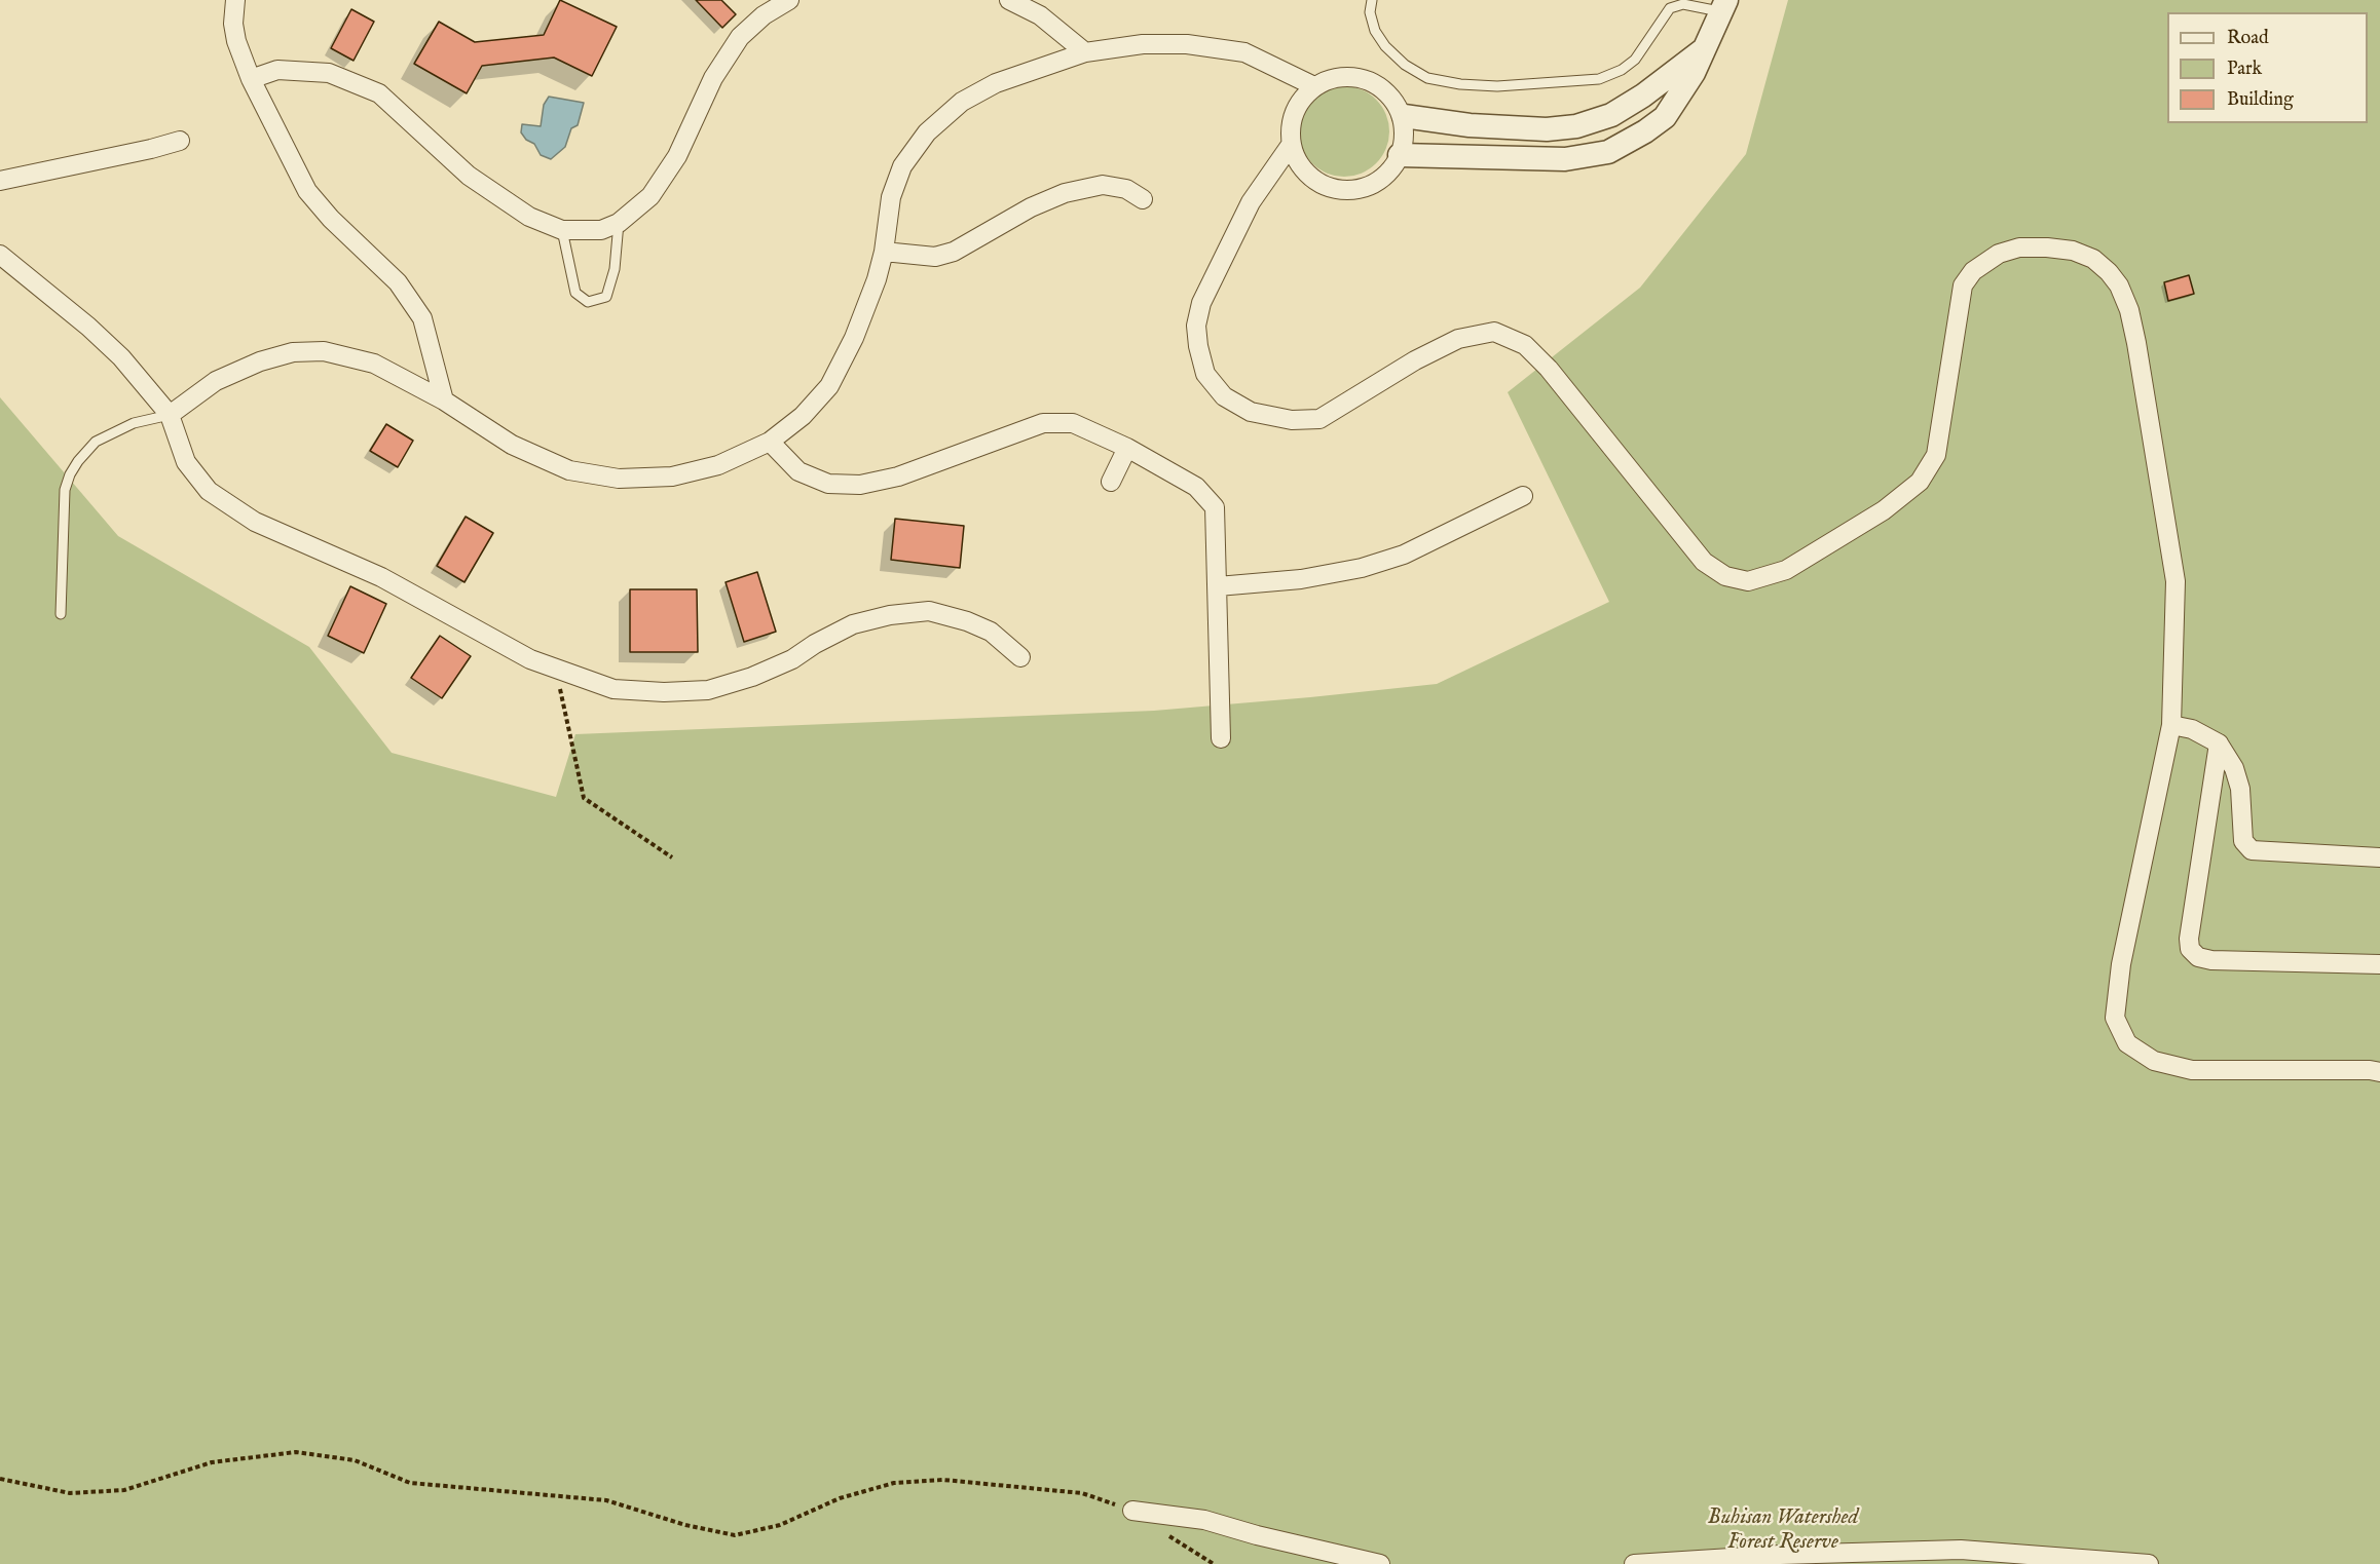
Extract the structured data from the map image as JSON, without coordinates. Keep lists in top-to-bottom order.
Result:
{
  "parks": ["Buhisan Watershed Forest Reserve"],
  "legend": ["Road", "Park", "Building"]
}
